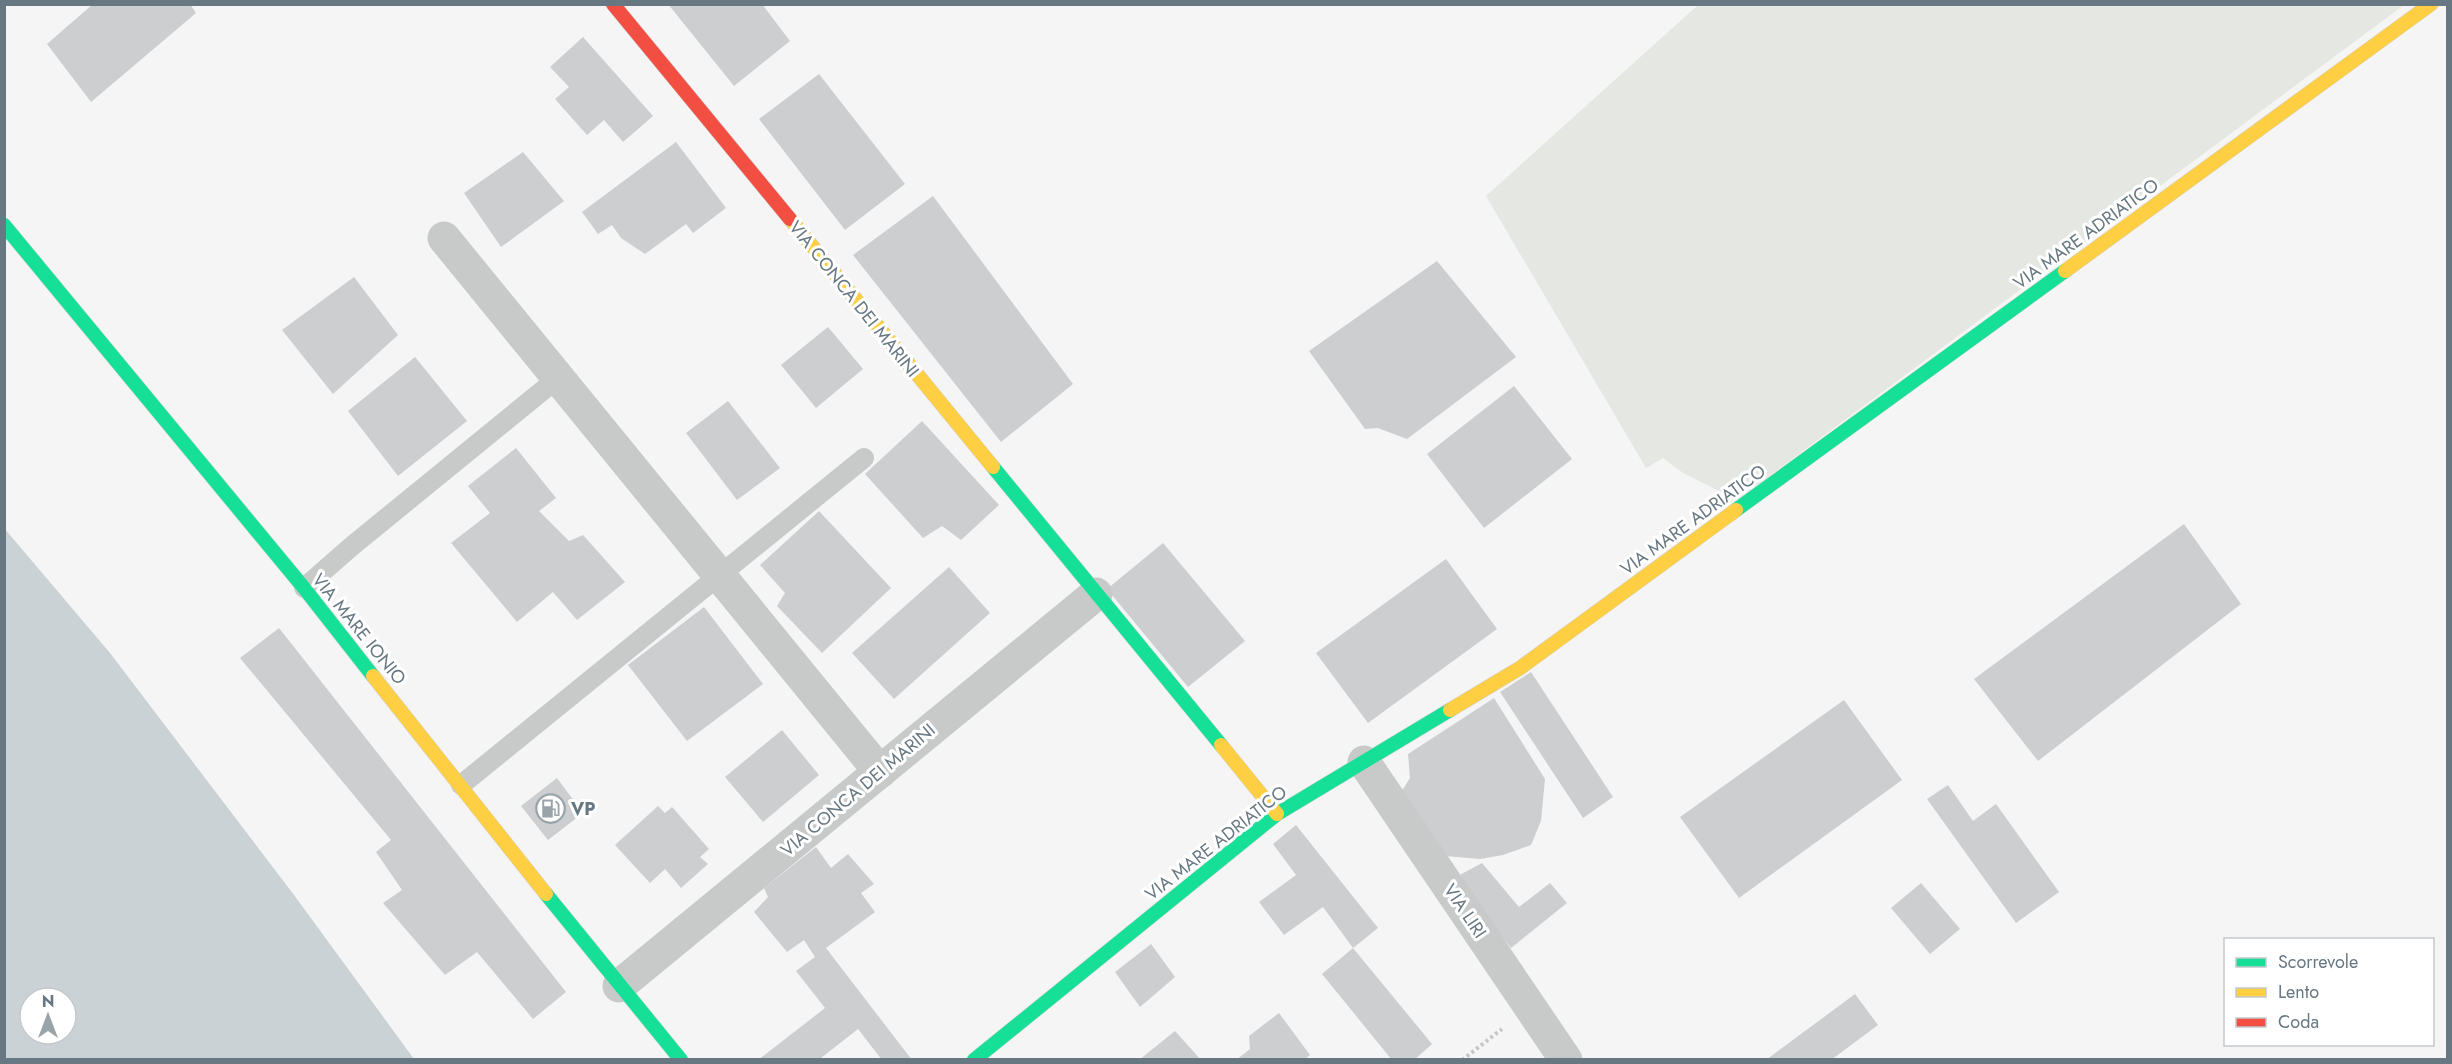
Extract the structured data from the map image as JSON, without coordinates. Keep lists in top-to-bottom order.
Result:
{
  "streets": {
    "street": [
      "VIA MARE ADRIATICO",
      "VIA CONCA DEI MARINI",
      "VIA MARE IONIO",
      "VIA LIRI"
    ]
  },
  "crossings": [
    ["VIA MARE ADRIATICO", "VIA CONCA DEI MARINI"],
    ["VIA MARE ADRIATICO", "VIA LIRI"],
    ["VIA CONCA DEI MARINI", "VIA MARE IONIO"]
  ],
  "places": {
    "fuel station": ["VP"]
  },
  "legend": ["Scorrevole", "Lento", "Coda"],
  "north": "top"
}
